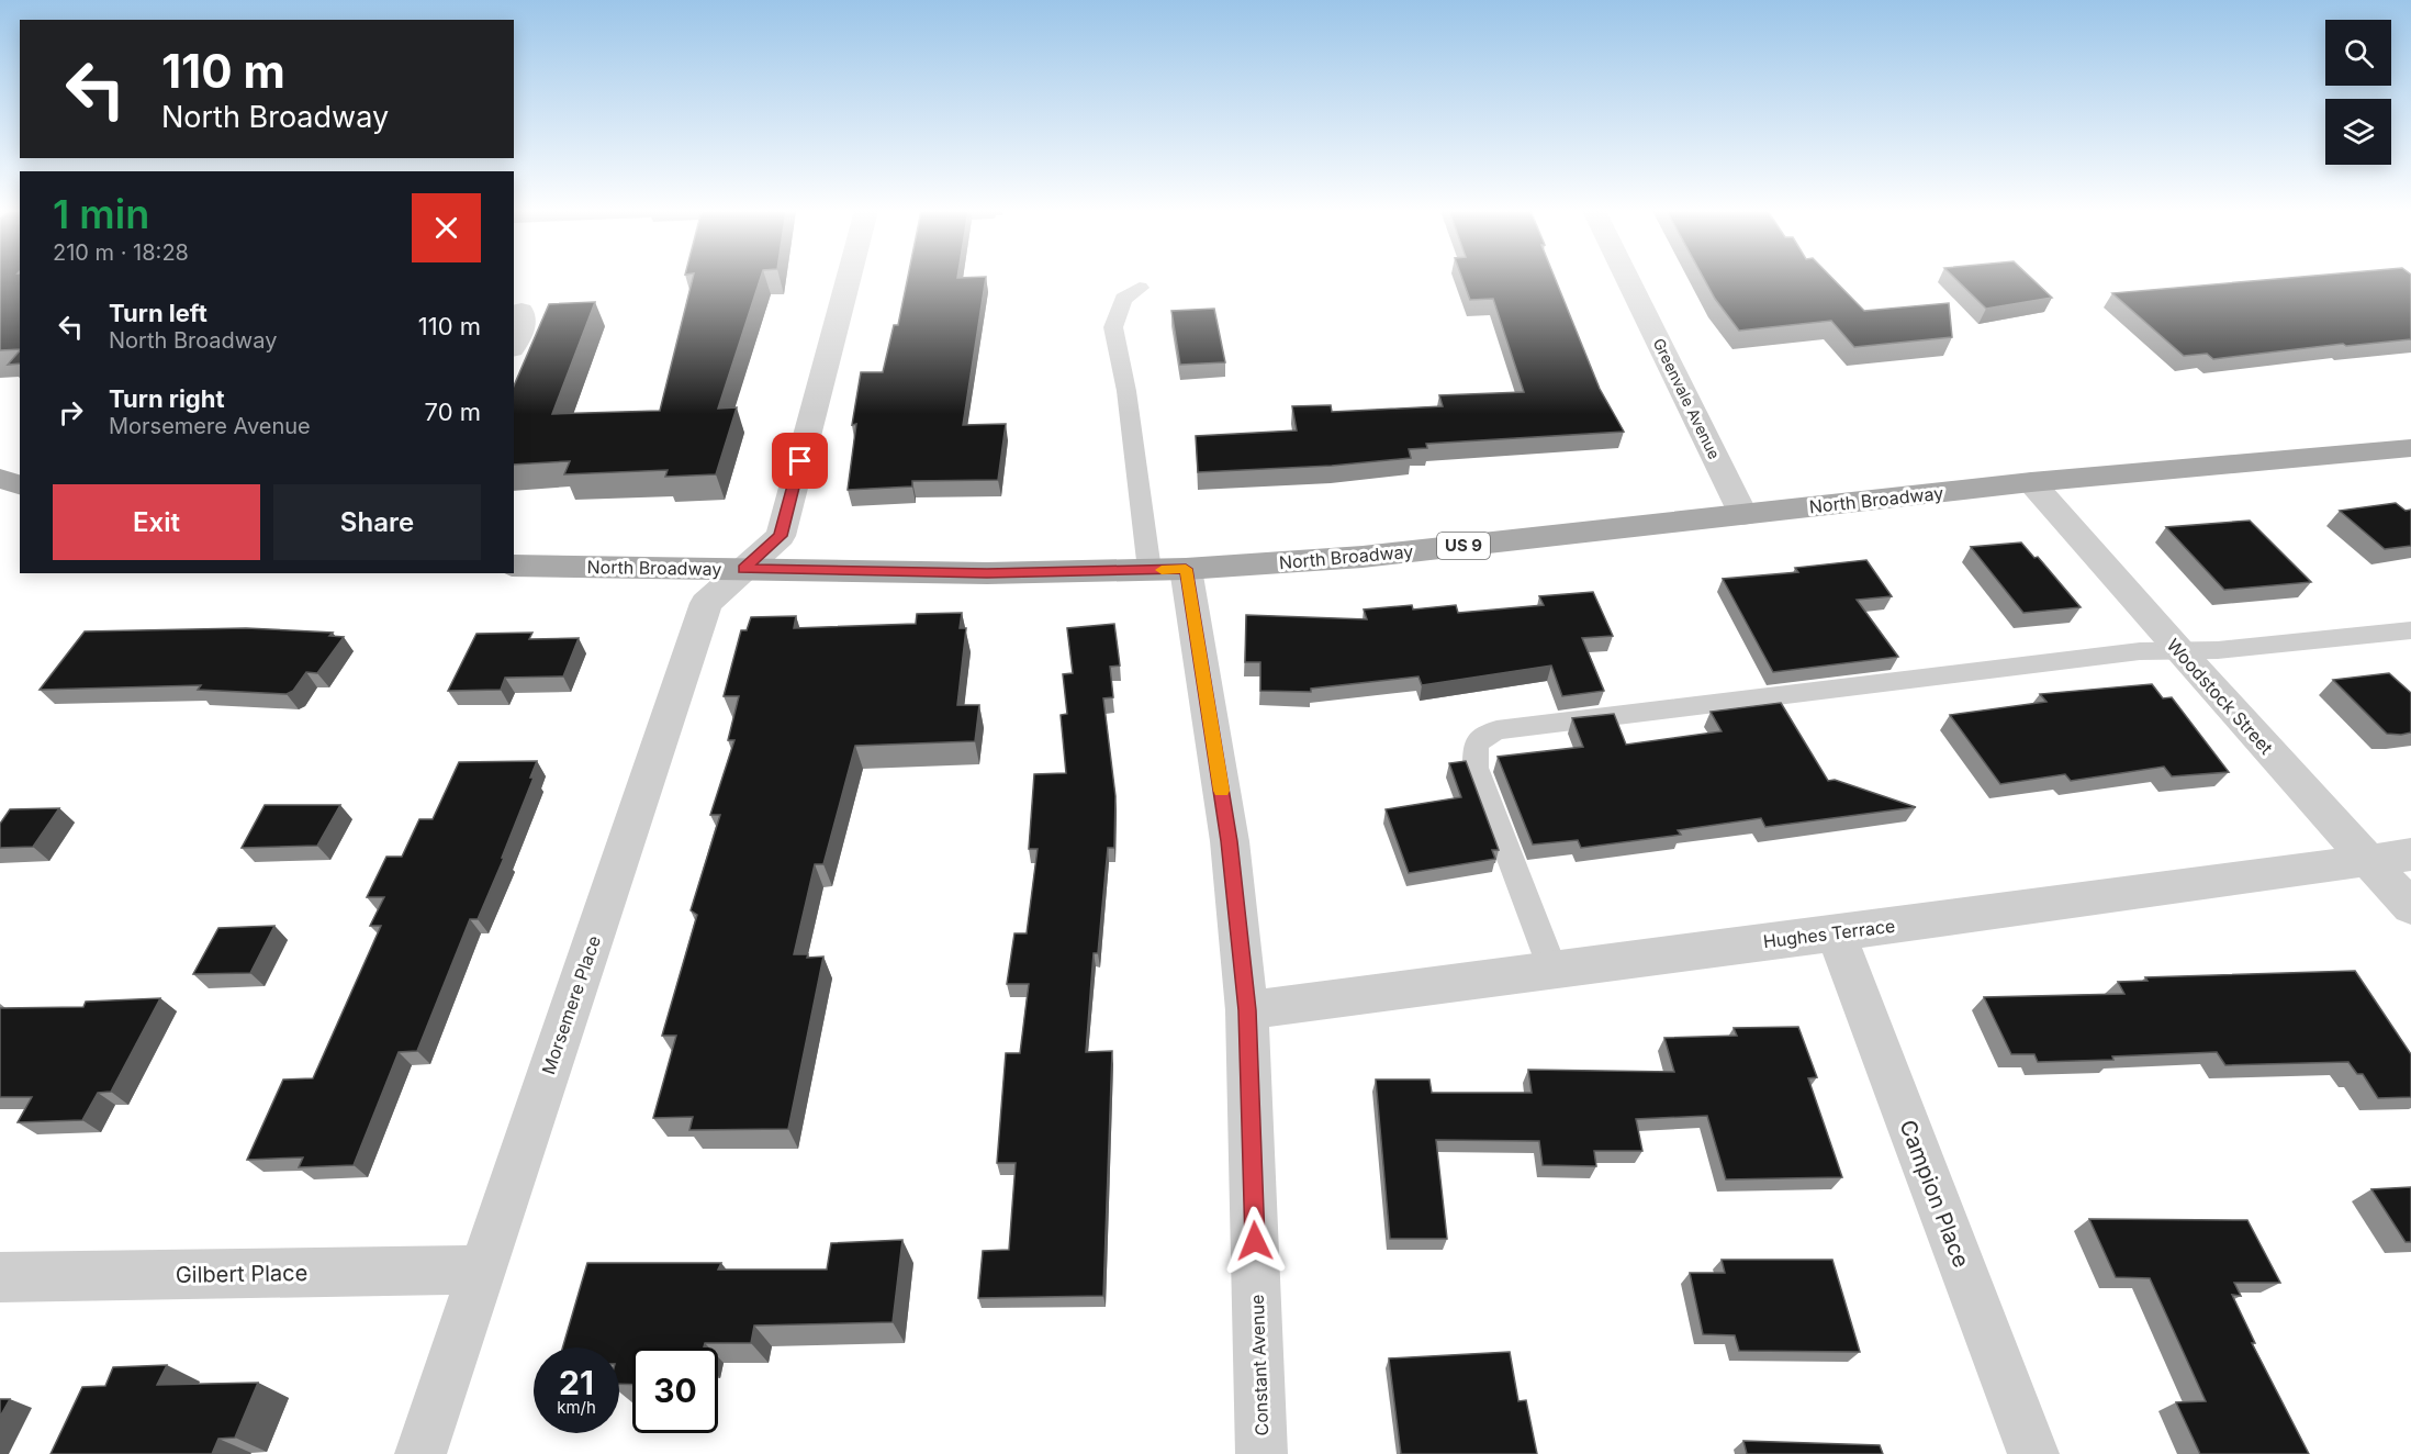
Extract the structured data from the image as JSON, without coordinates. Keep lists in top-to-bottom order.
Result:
{
  "streets": {
    "main road": ["North Broadway", "US 9"],
    "street": [
      "Greenvale Avenue",
      "Woodstock Street",
      "Hughes Terrace",
      "Morsemere Place",
      "Campion Place",
      "Gilbert Place",
      "Constant Avenue"
    ]
  },
  "crossings": [
    ["Greenvale Avenue", "North Broadway"],
    ["North Broadway", "Woodstock Street"],
    ["North Broadway", "Morsemere Place"],
    ["North Broadway", "Constant Avenue"],
    ["Woodstock Street", "Hughes Terrace"],
    ["Hughes Terrace", "Campion Place"],
    ["Hughes Terrace", "Constant Avenue"],
    ["Morsemere Place", "Gilbert Place"]
  ],
  "page": {
    "turn": ["110 m", "North Broadway"],
    "heading": ["1 min", "210 m · 18:28"],
    "list": [
      {
        "name": "Turn left",
        "note": "North Broadway",
        "value": "110 m"
      },
      {
        "name": "Turn right",
        "note": "Morsemere Avenue",
        "value": "70 m"
      }
    ],
    "buttons": ["Exit", "Share"],
    "speed": "21 km/h",
    "limit": "30"
  }
}
